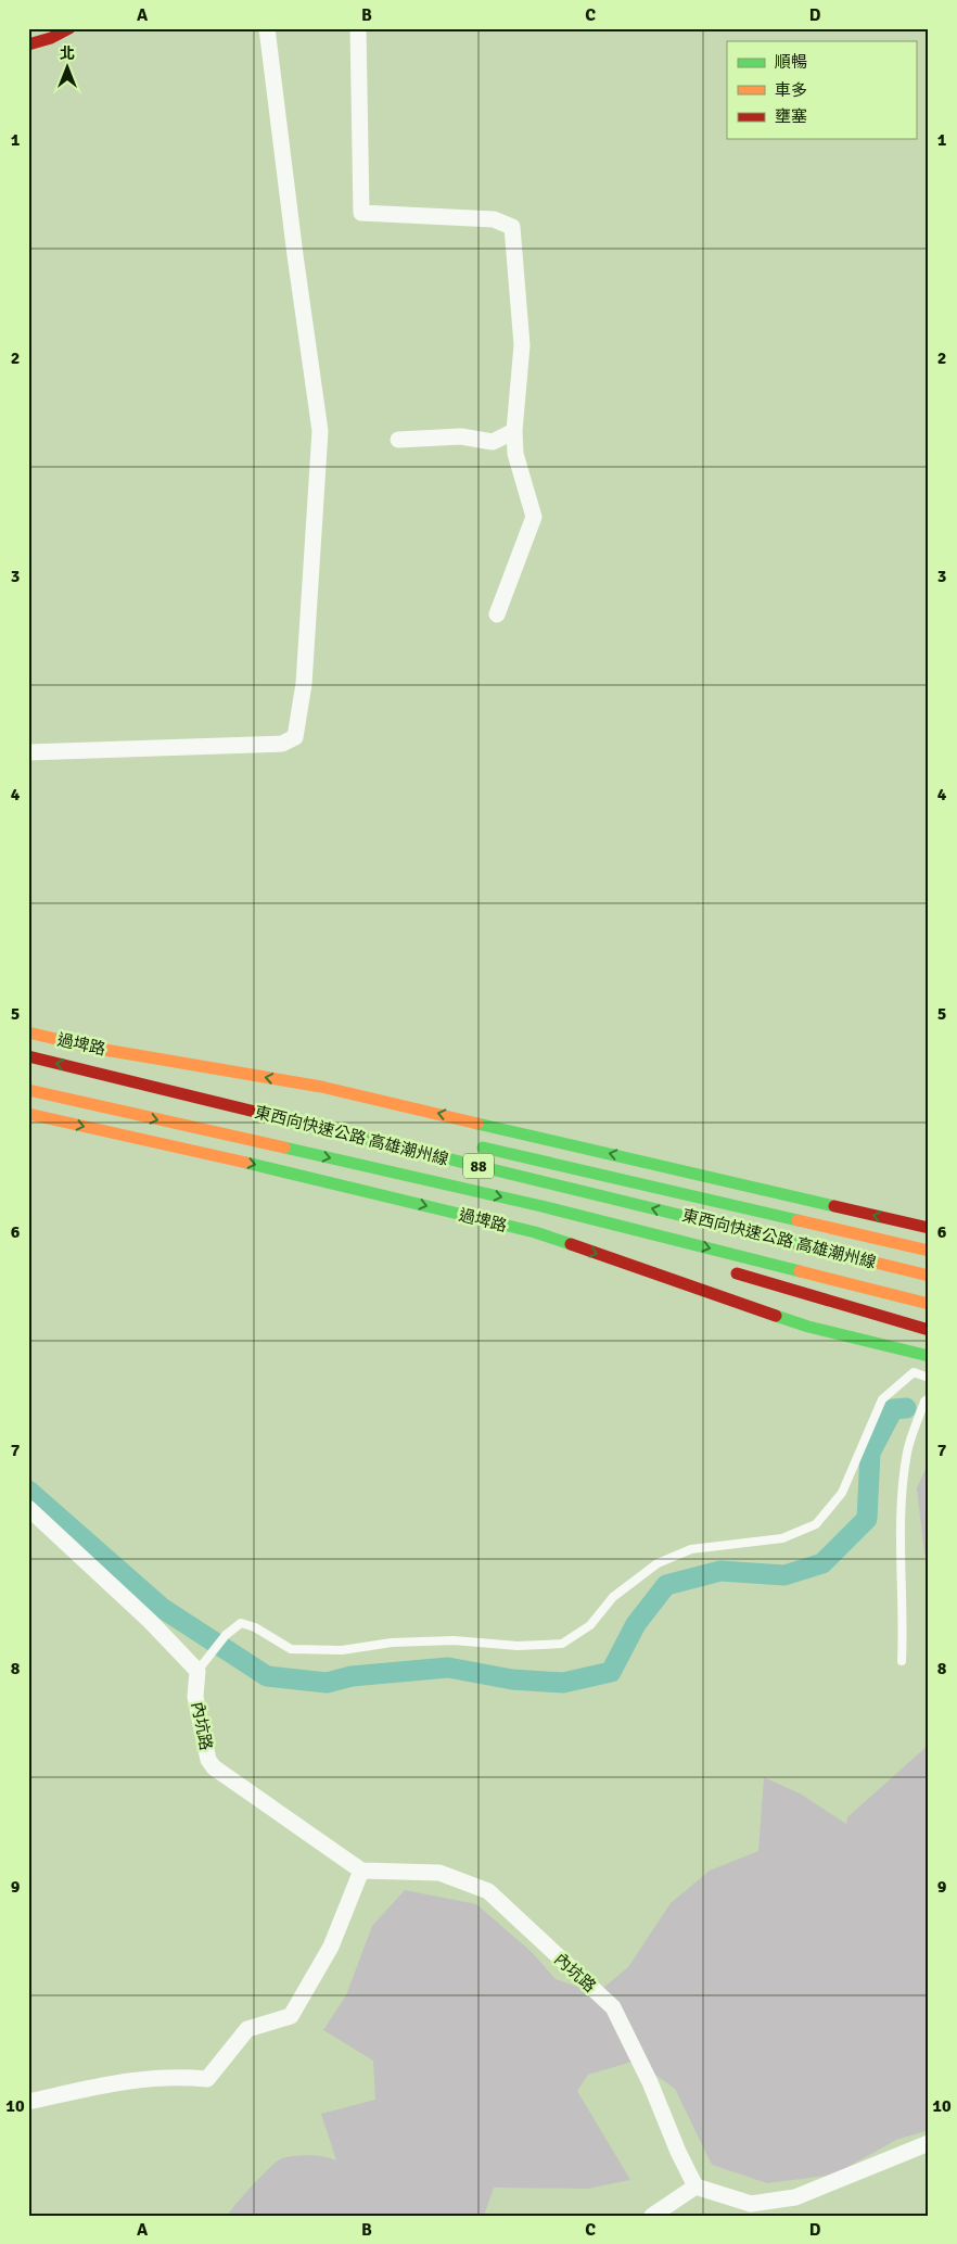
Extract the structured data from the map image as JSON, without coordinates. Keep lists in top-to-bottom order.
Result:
{
  "streets": {
    "main road": ["過埤路", "東西向快速公路 高雄潮州線", "88"],
    "street": ["內坑路"]
  },
  "legend": ["順暢", "車多", "壅塞"],
  "north": "top",
  "grid": {
    "columns": [
      "A",
      "B",
      "C",
      "D"
    ],
    "rows": [
      "1",
      "2",
      "3",
      "4",
      "5",
      "6",
      "7",
      "8",
      "9",
      "10"
    ]
  }
}
